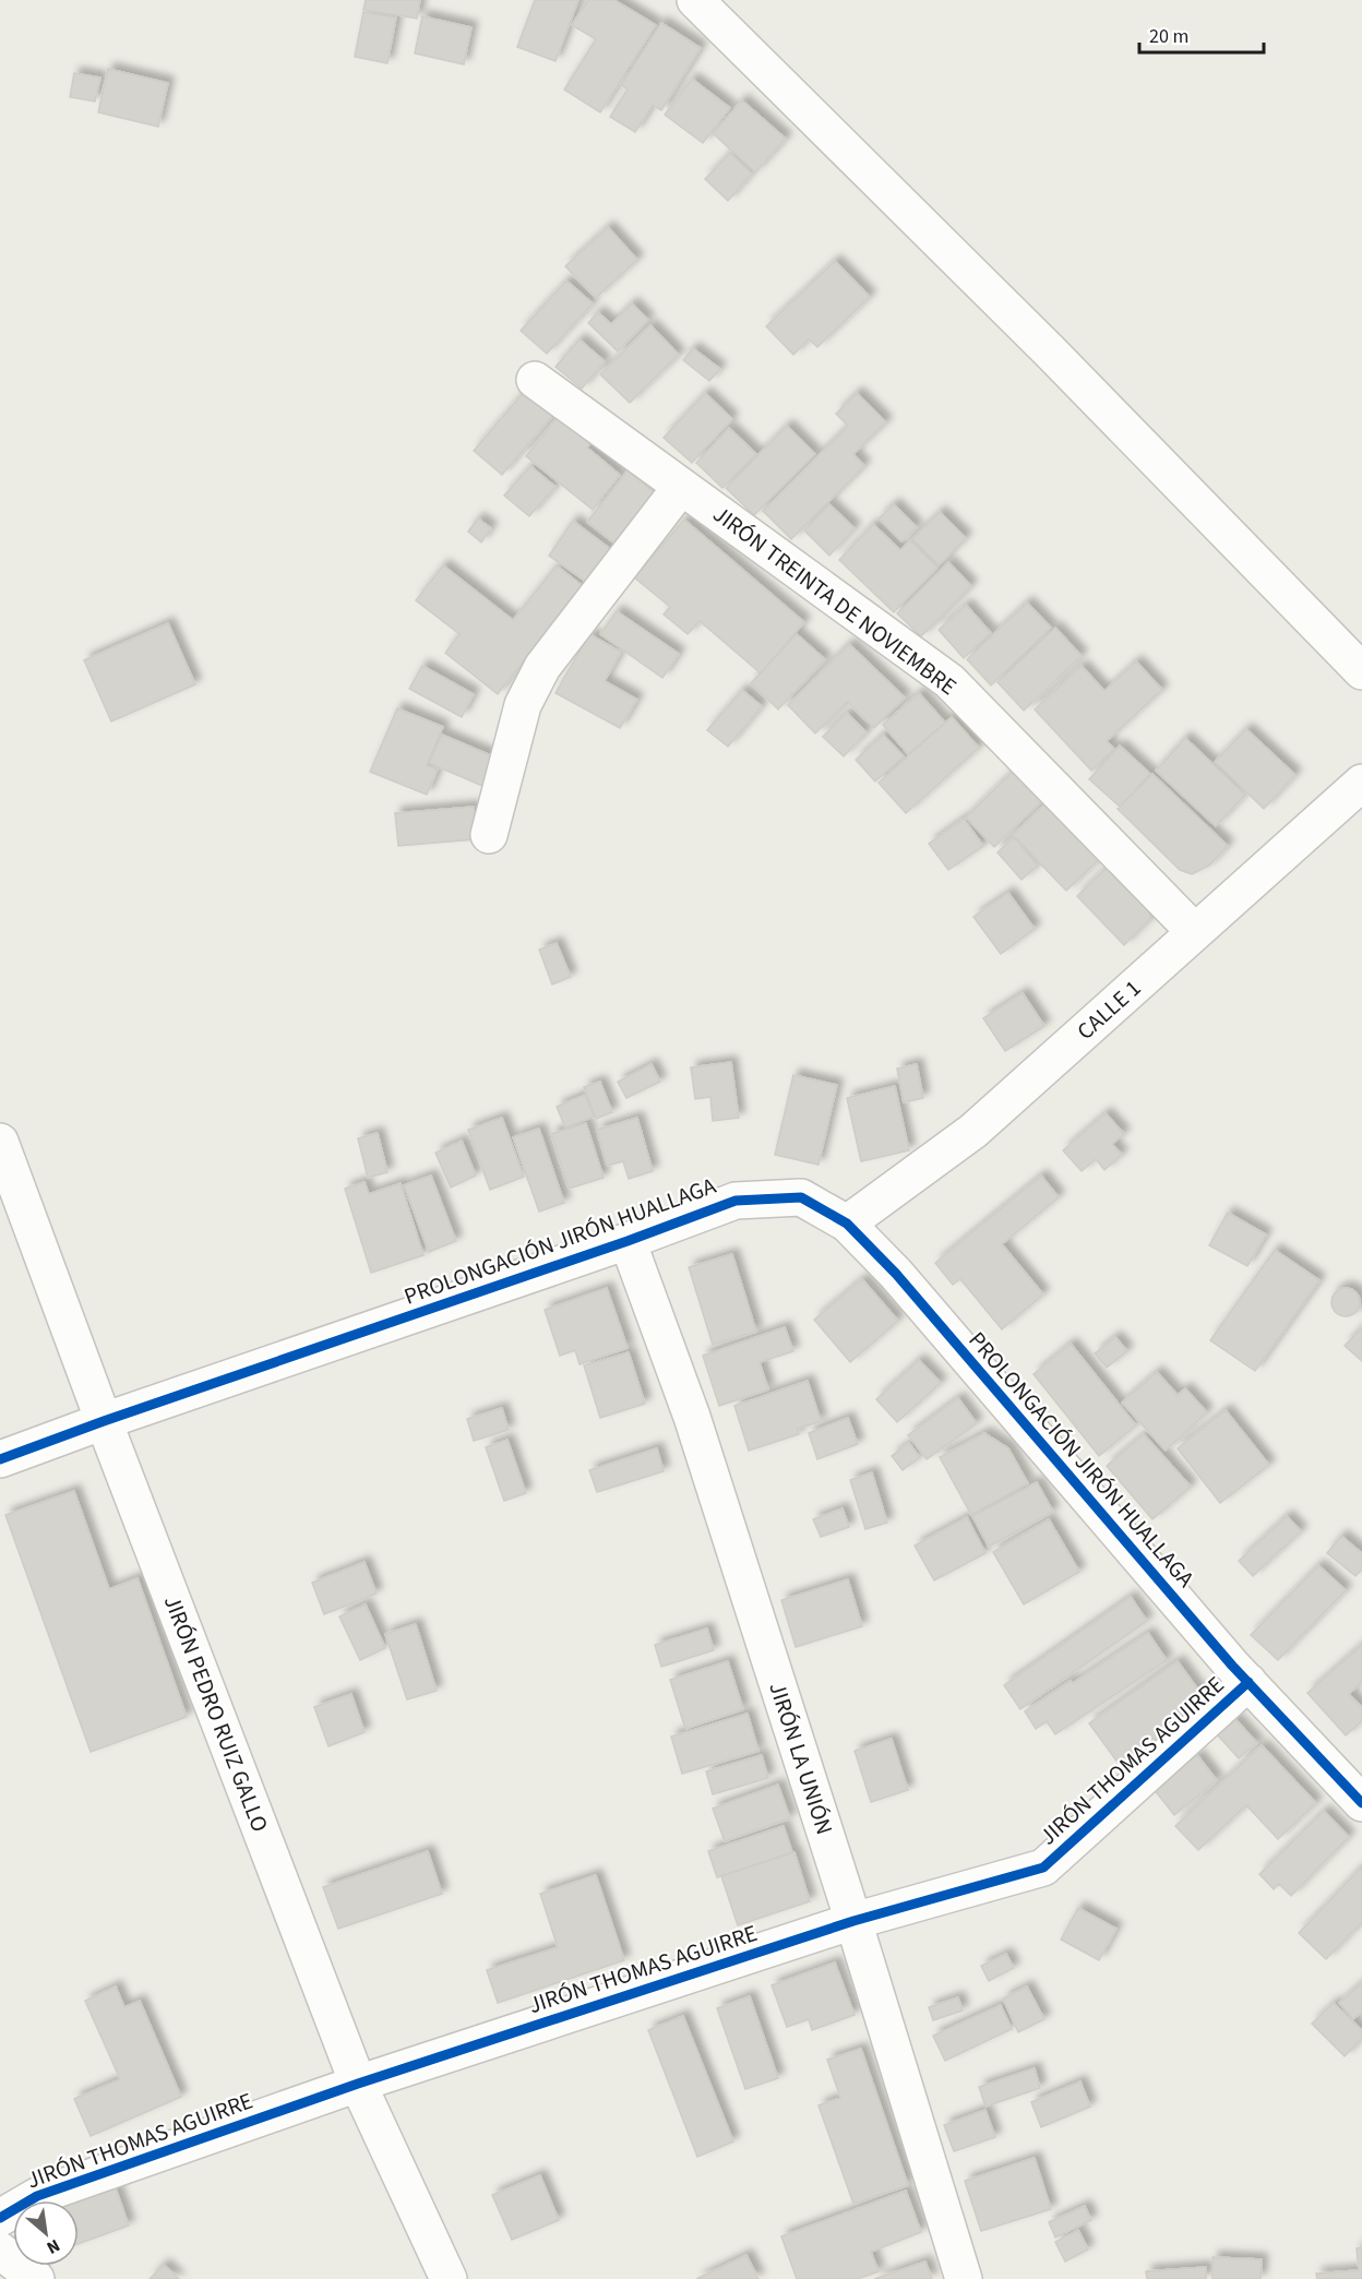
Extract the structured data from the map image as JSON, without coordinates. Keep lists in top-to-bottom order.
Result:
{
  "streets": {
    "street": [
      "JIRÓN TREINTA DE NOVIEMBRE",
      "CALLE 1",
      "PROLONGACIÓN JIRÓN HUALLAGA",
      "JIRÓN PEDRO RUIZ GALLO",
      "JIRÓN LA UNIÓN",
      "JIRÓN THOMAS AGUIRRE"
    ]
  },
  "crossings": [
    ["JIRÓN TREINTA DE NOVIEMBRE", "CALLE 1"],
    ["CALLE 1", "PROLONGACIÓN JIRÓN HUALLAGA"],
    ["PROLONGACIÓN JIRÓN HUALLAGA", "JIRÓN PEDRO RUIZ GALLO"],
    ["PROLONGACIÓN JIRÓN HUALLAGA", "JIRÓN LA UNIÓN"],
    ["PROLONGACIÓN JIRÓN HUALLAGA", "JIRÓN THOMAS AGUIRRE"],
    ["JIRÓN PEDRO RUIZ GALLO", "JIRÓN THOMAS AGUIRRE"],
    ["JIRÓN LA UNIÓN", "JIRÓN THOMAS AGUIRRE"]
  ],
  "scale_bar": "20 m",
  "north": "bottom right"
}
